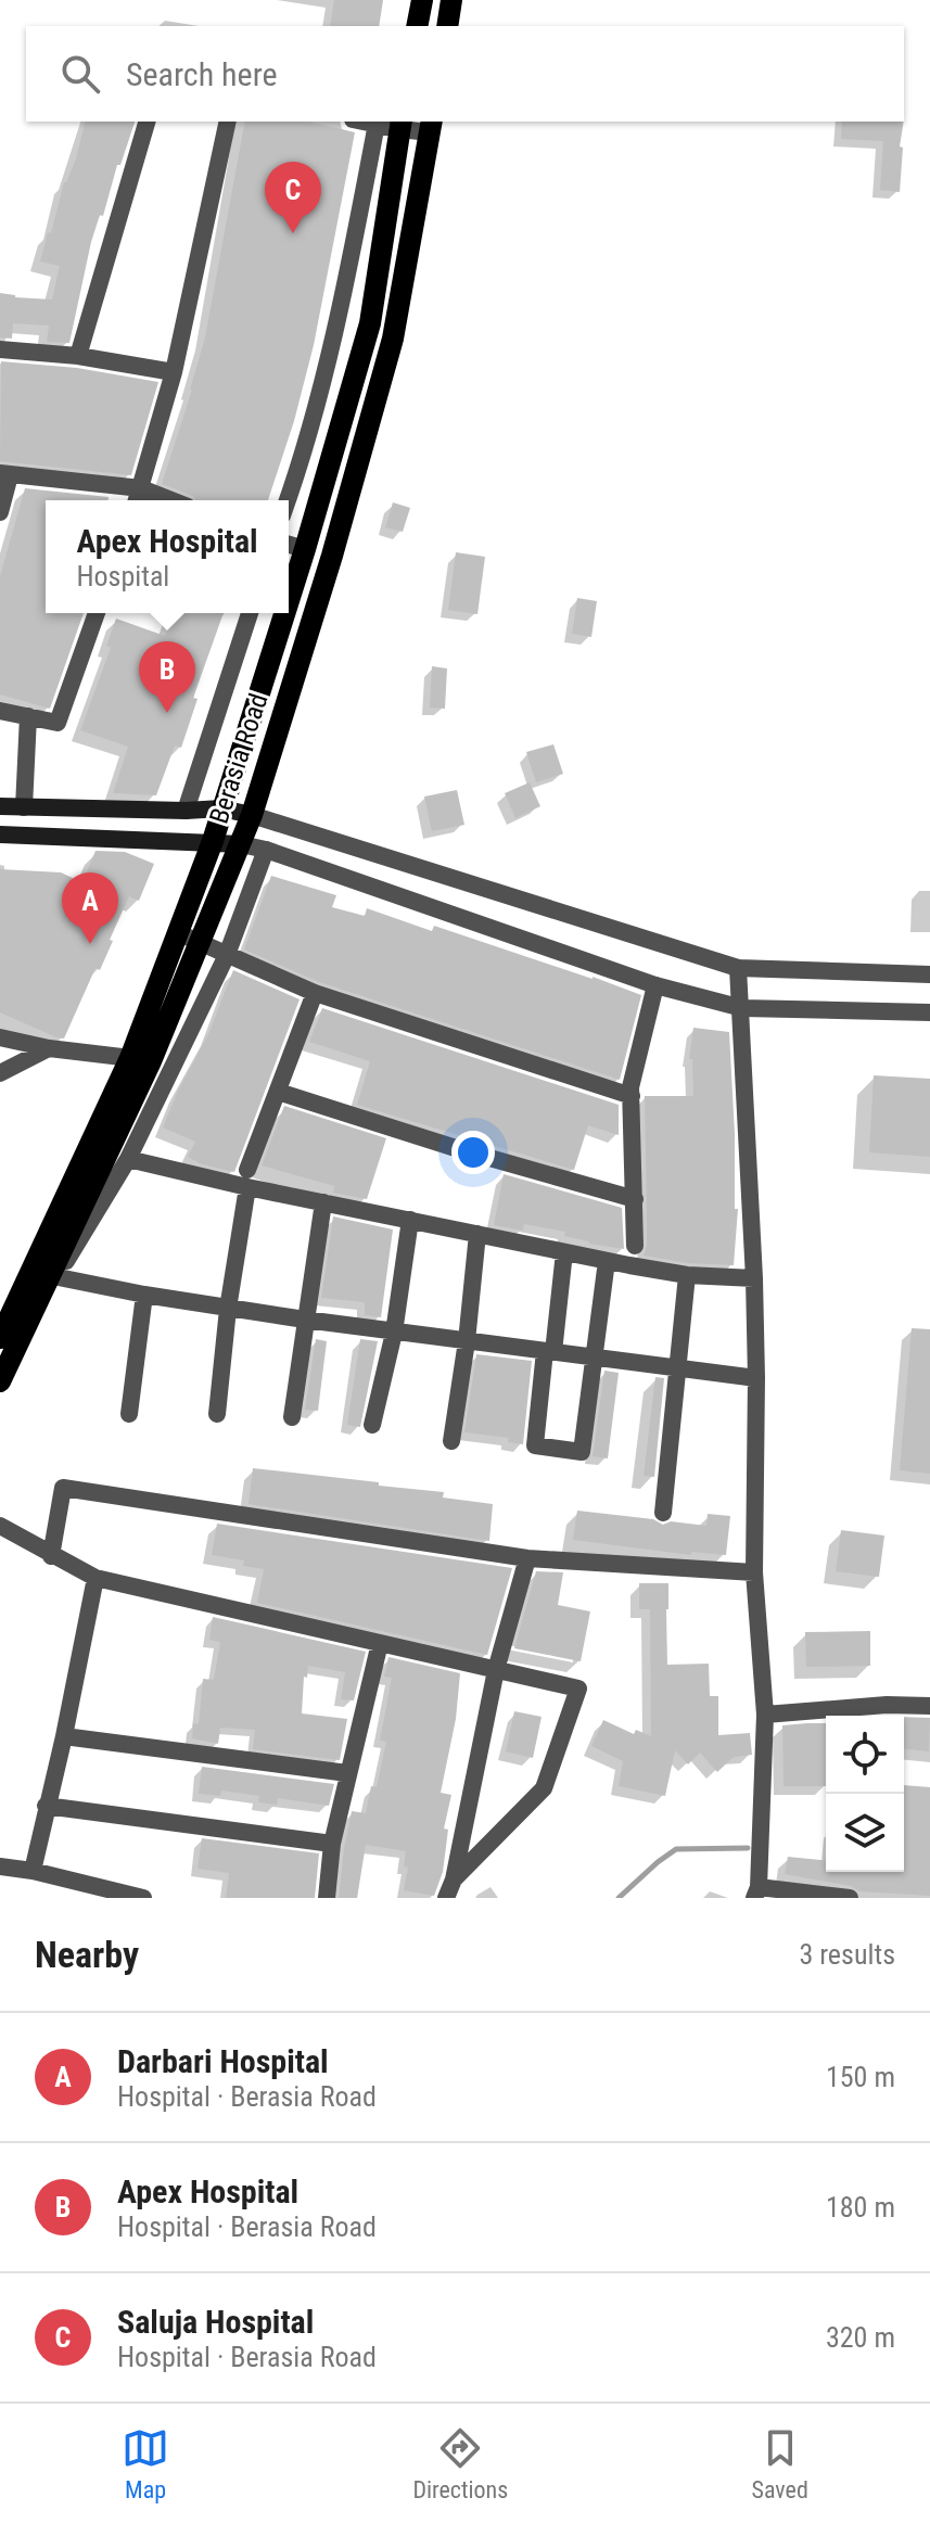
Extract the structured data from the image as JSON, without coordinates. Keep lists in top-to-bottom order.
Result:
{
  "streets": {
    "main road": ["Berasia Road"]
  },
  "page": {
    "search": "Search here",
    "pins": ["C", "B", "A"],
    "popup": ["Apex Hospital", "Hospital"],
    "heading": ["Nearby", "3 results"],
    "list": [
      {
        "mark": "A",
        "name": "Darbari Hospital",
        "note": "Hospital · Berasia Road",
        "value": "150 m"
      },
      {
        "mark": "B",
        "name": "Apex Hospital",
        "note": "Hospital · Berasia Road",
        "value": "180 m"
      },
      {
        "mark": "C",
        "name": "Saluja Hospital",
        "note": "Hospital · Berasia Road",
        "value": "320 m"
      }
    ],
    "nav": ["Map", "Directions", "Saved"]
  }
}
